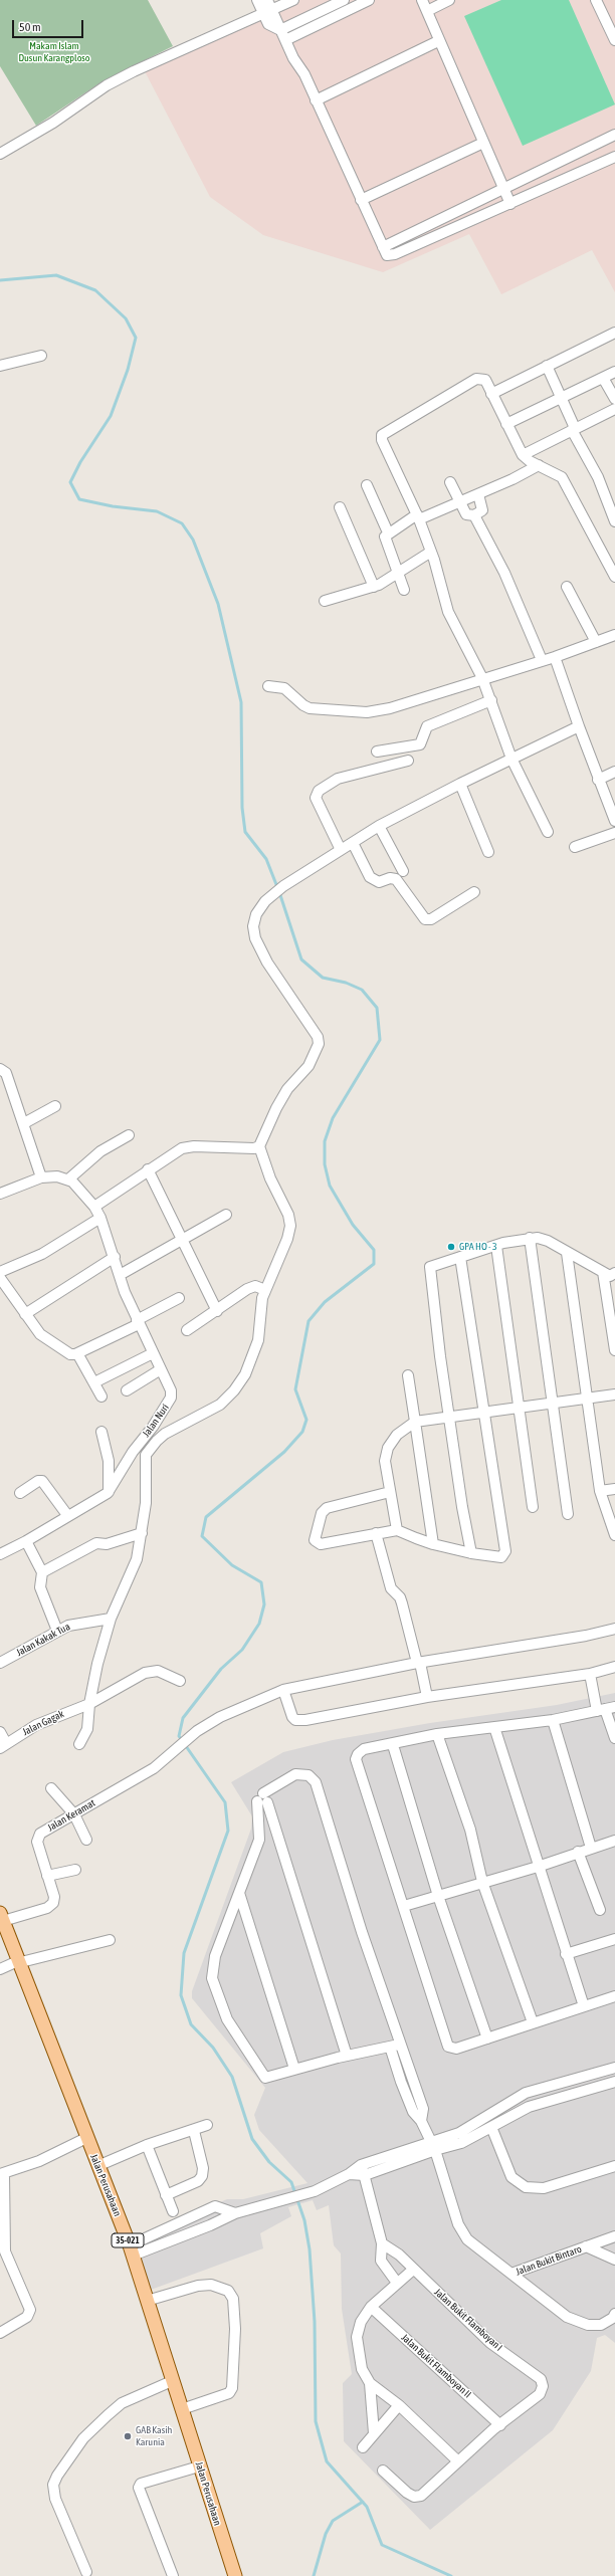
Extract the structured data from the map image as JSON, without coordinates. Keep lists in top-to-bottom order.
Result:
{
  "streets": {
    "main road": ["Jalan Perusahaan", "35-021"],
    "street": [
      "Jalan Nuri",
      "Jalan Kakak Tua",
      "Jalan Gagak",
      "Jalan Keramat",
      "Jalan Bukit Bintaro",
      "Jalan Bukit Flamboyan I",
      "Jalan Bukit Flamboyan II"
    ]
  },
  "crossings": [
    ["Jalan Keramat", "Jalan Perusahaan"],
    ["Jalan Bukit Flamboyan I", "Jalan Bukit Flamboyan II"]
  ],
  "parks": ["Makam Islam Dusun Karangploso"],
  "places": ["GPA HO - 3", "GAB Kasih Karunia"],
  "scale_bar": "50 m"
}
